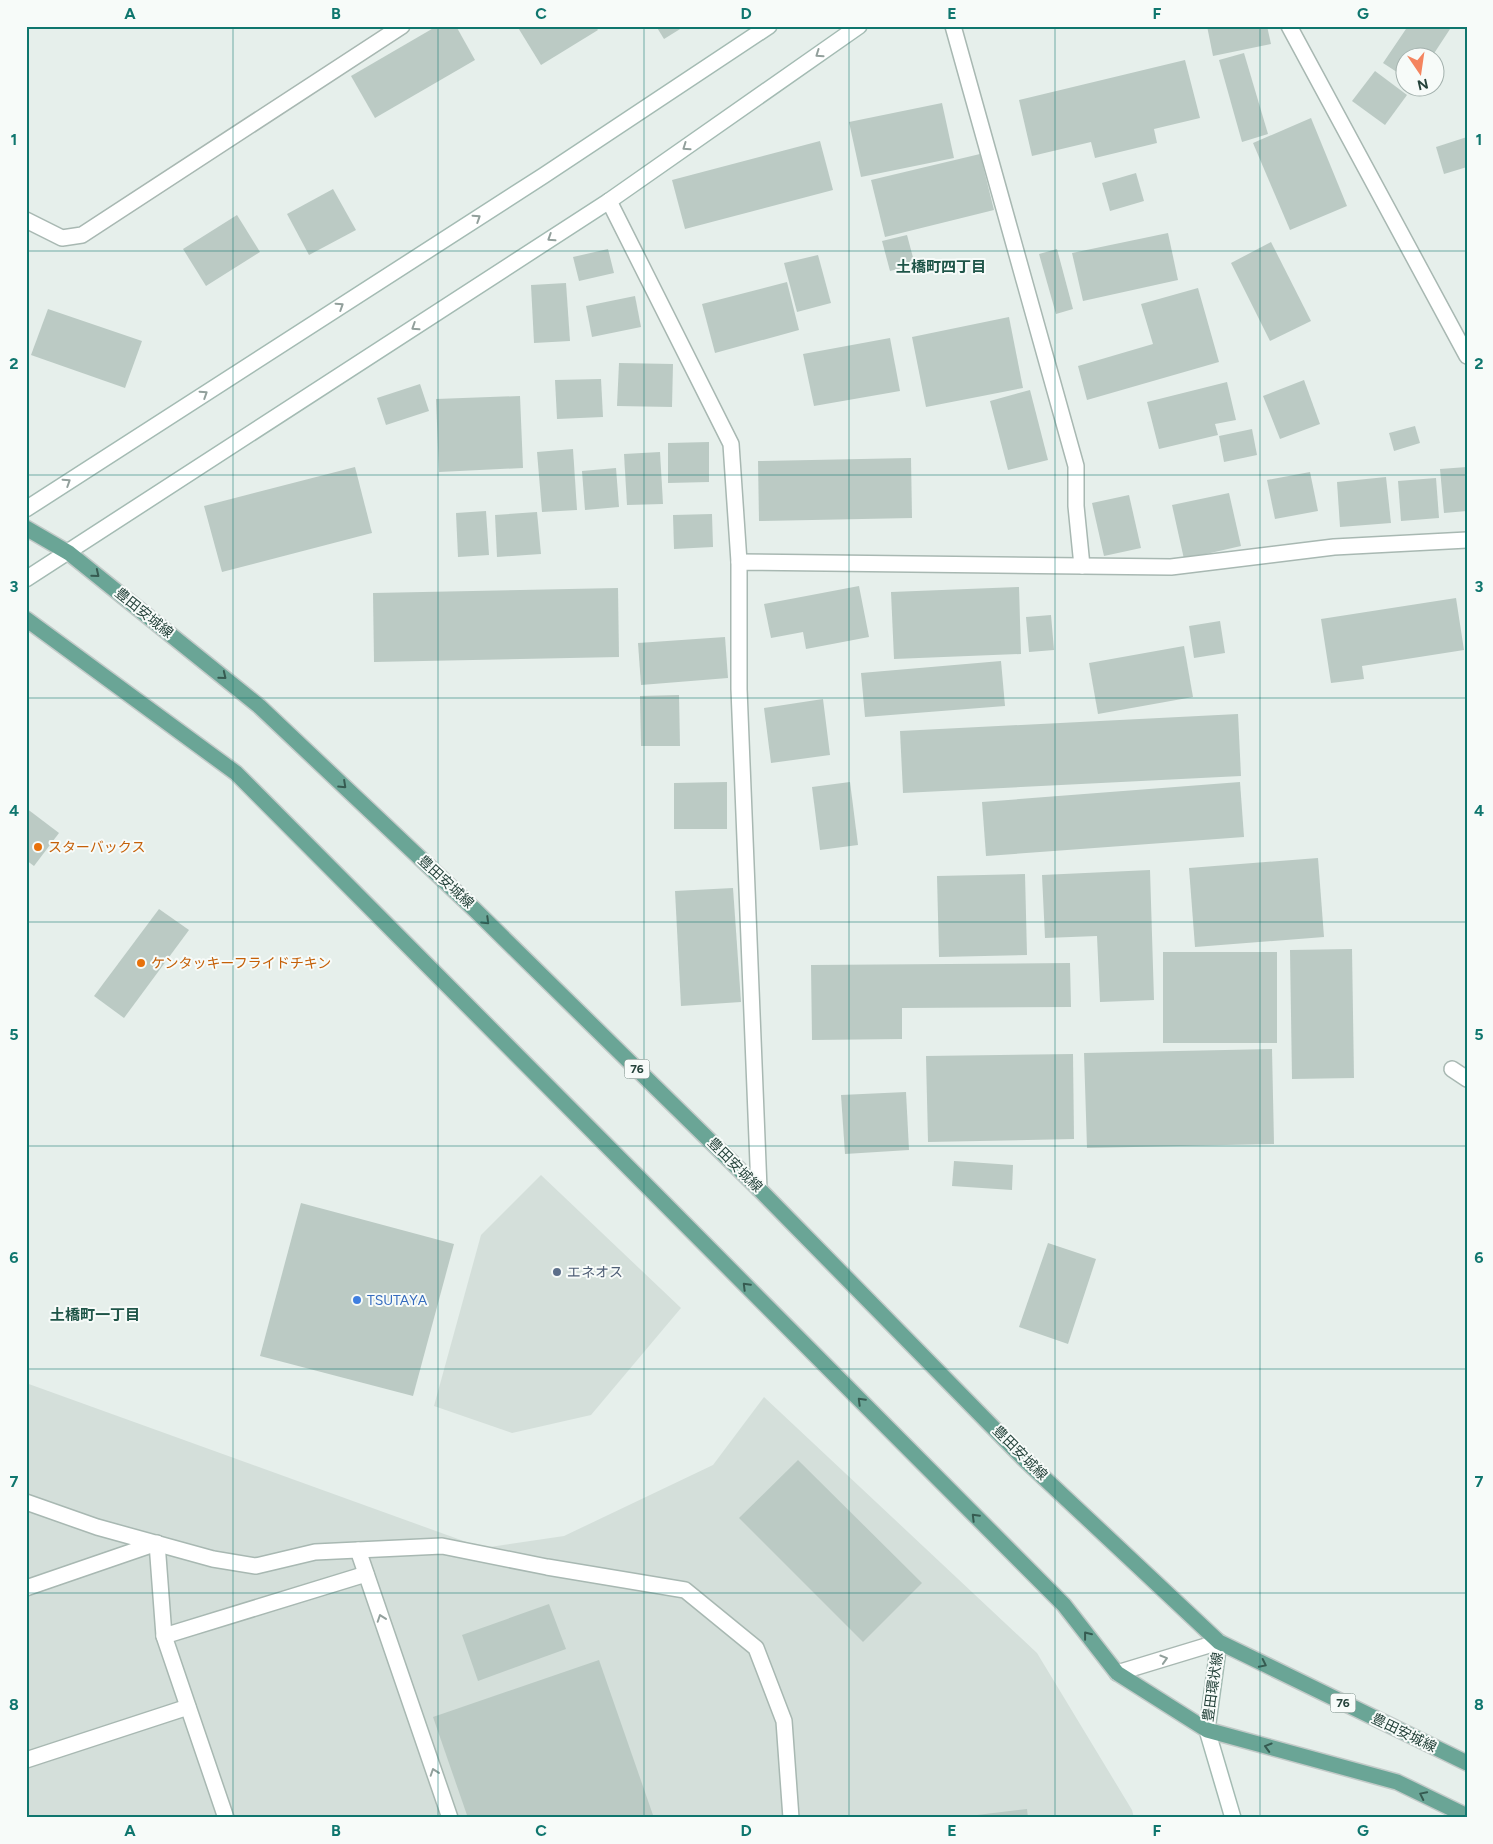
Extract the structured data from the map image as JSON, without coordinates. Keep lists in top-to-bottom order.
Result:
{
  "streets": {
    "main road": ["豊田安城線", "76"],
    "street": ["豊田環状線"]
  },
  "crossings": [
    ["豊田安城線", "豊田環状線"]
  ],
  "districts": ["土橋町四丁目", "土橋町一丁目"],
  "places": [
    "スターバックス",
    "ケンタッキーフライドチキン",
    "エネオス",
    "TSUTAYA"
  ],
  "north": "bottom",
  "grid": {
    "columns": [
      "A",
      "B",
      "C",
      "D",
      "E",
      "F",
      "G"
    ],
    "rows": [
      "1",
      "2",
      "3",
      "4",
      "5",
      "6",
      "7",
      "8"
    ]
  }
}
